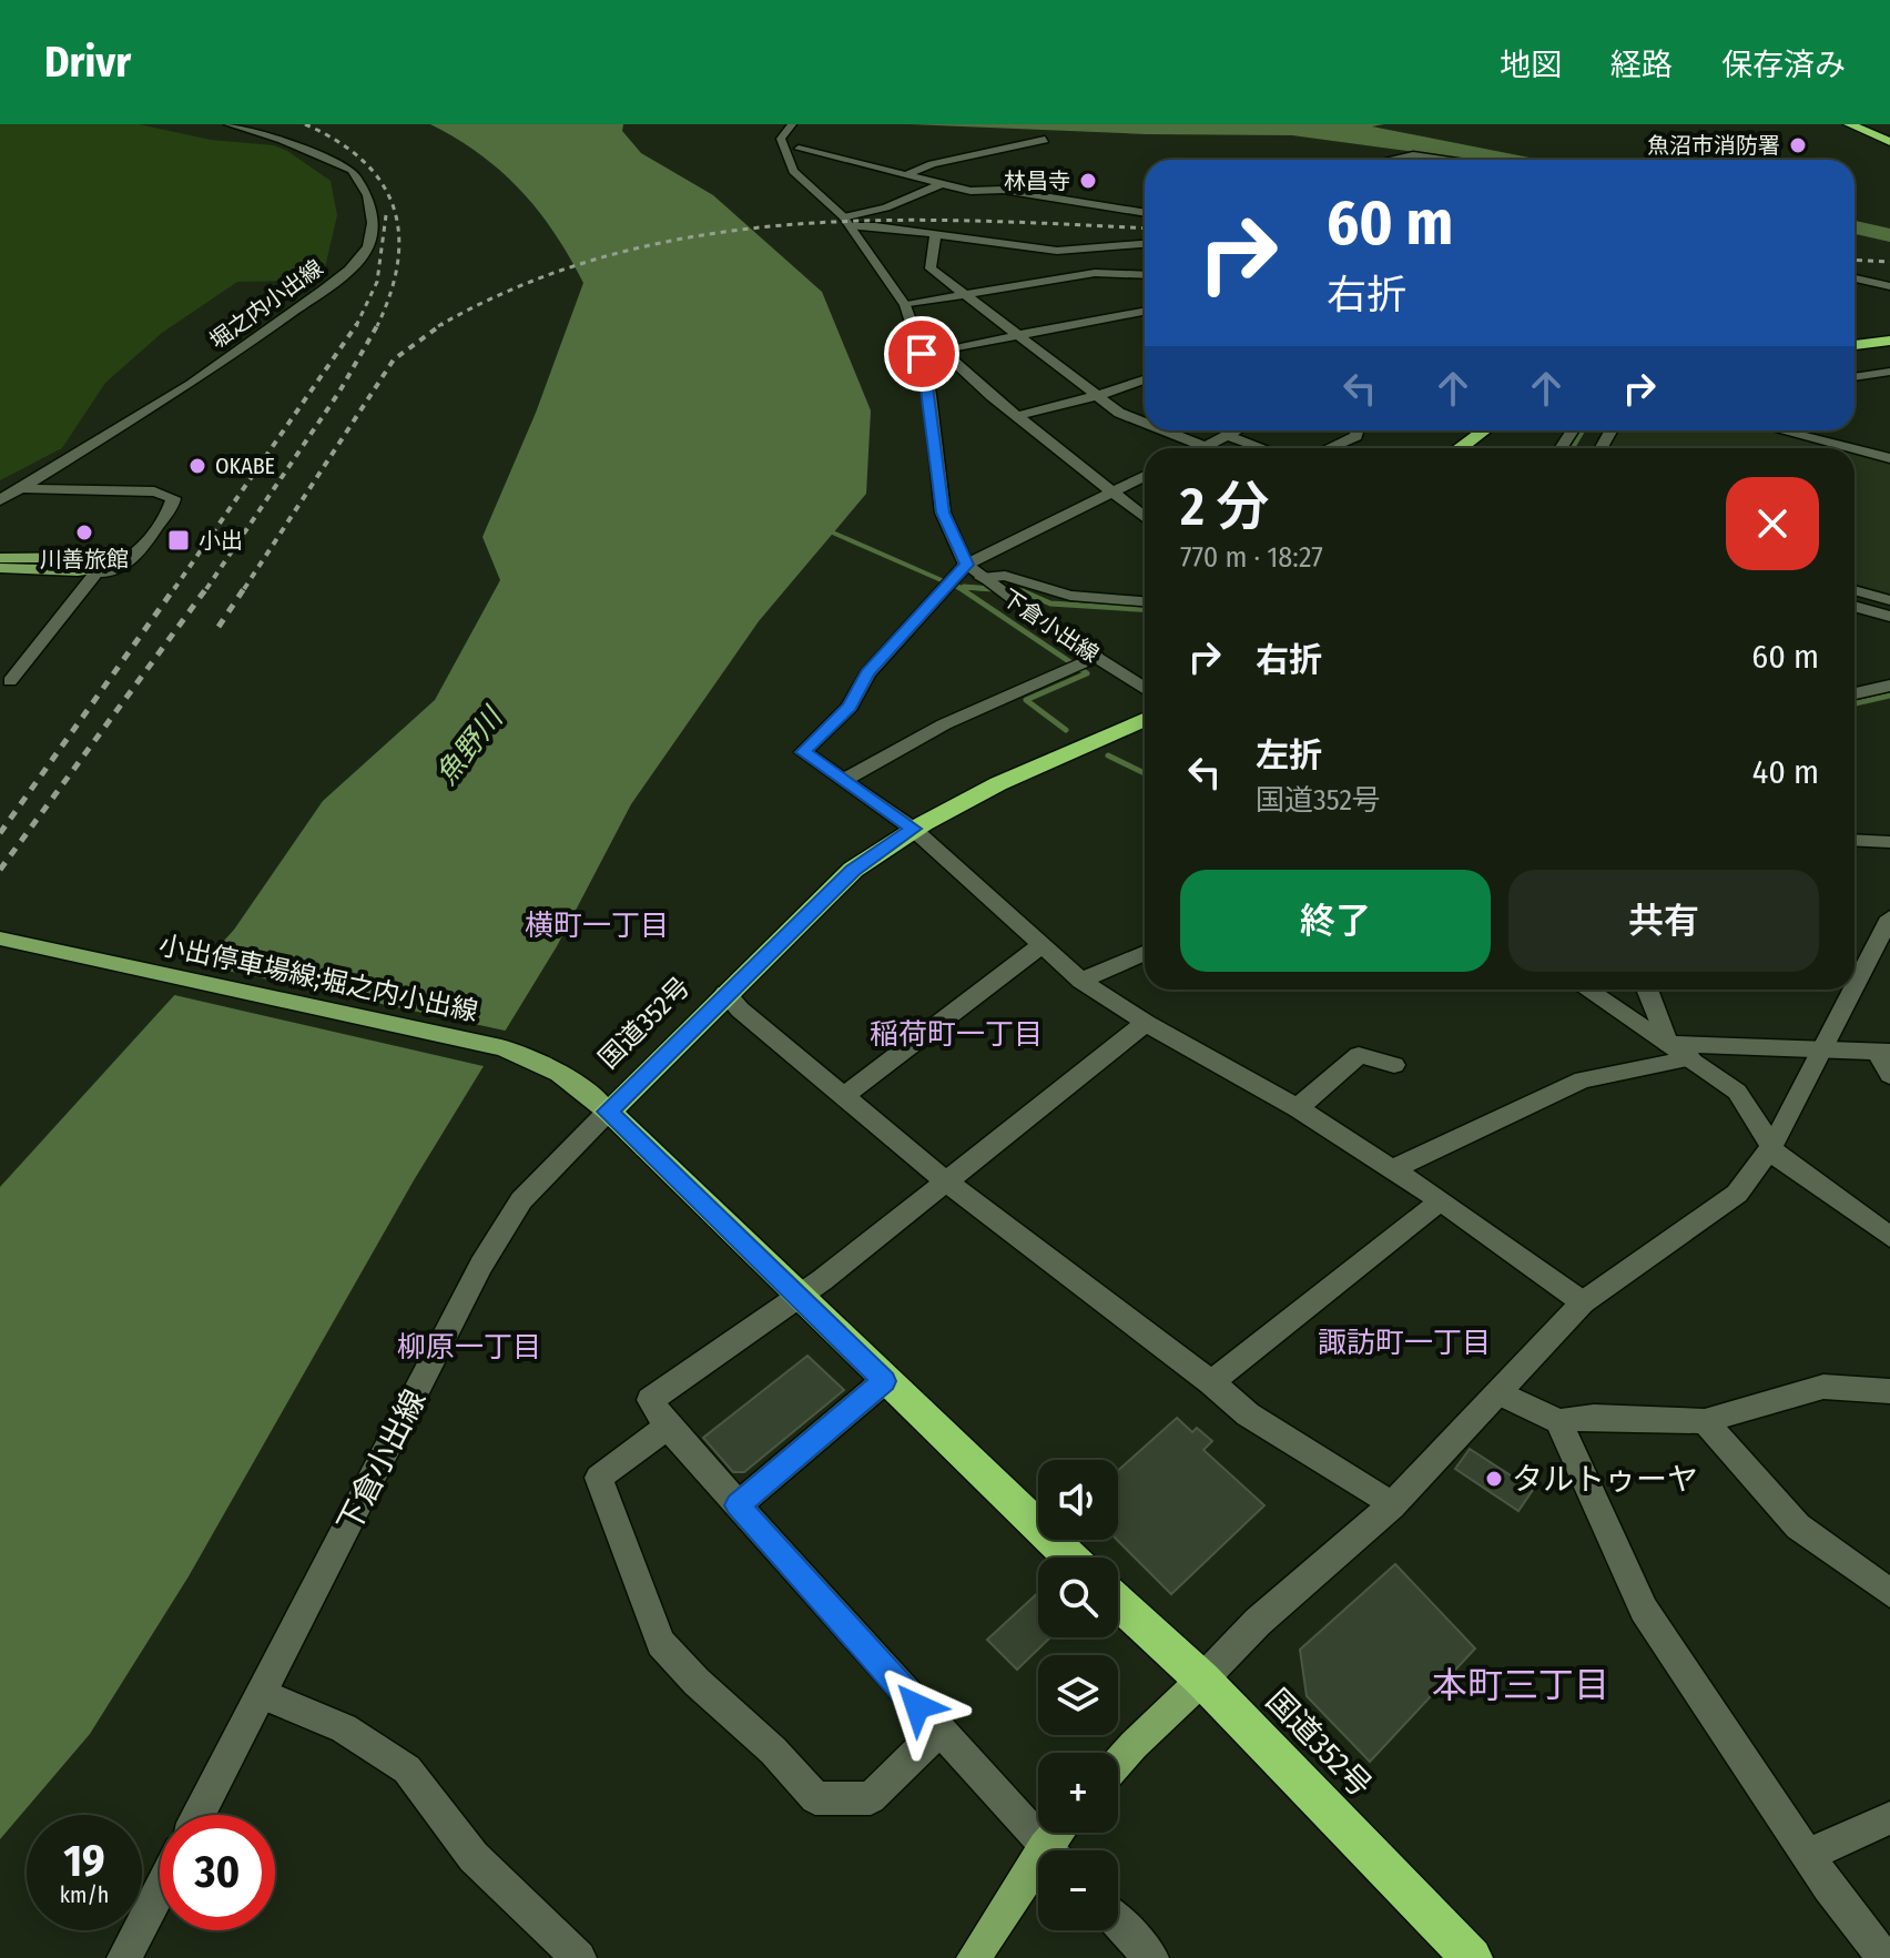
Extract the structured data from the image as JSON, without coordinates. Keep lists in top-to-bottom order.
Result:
{
  "streets": {
    "highway": ["国道352号"],
    "main road": ["小出停車場線;堀之内小出線"],
    "street": ["堀之内小出線", "下倉小出線"]
  },
  "crossings": [
    ["下倉小出線", "小出停車場線;堀之内小出線"],
    ["下倉小出線", "国道352号"],
    ["小出停車場線;堀之内小出線", "国道352号"]
  ],
  "districts": [
    "横町一丁目",
    "稲荷町一丁目",
    "諏訪町一丁目",
    "柳原一丁目",
    "本町三丁目"
  ],
  "water": ["魚野川"],
  "places": {
    "other": [
      "魚沼市消防署",
      "林昌寺",
      "OKABE",
      "川善旅館",
      "タルトゥーヤ"
    ],
    "transit": ["小出"]
  },
  "page": {
    "header": "Drivr",
    "nav": ["地図", "経路", "保存済み"],
    "turn": ["60 m", "右折"],
    "heading": ["2 分", "770 m · 18:27"],
    "list": [
      {
        "name": "右折",
        "value": "60 m"
      },
      {
        "name": "左折",
        "note": "国道352号",
        "value": "40 m"
      }
    ],
    "buttons": ["終了", "共有"],
    "map_buttons": ["+", "−"],
    "speed": "19 km/h",
    "limit": "30"
  }
}
